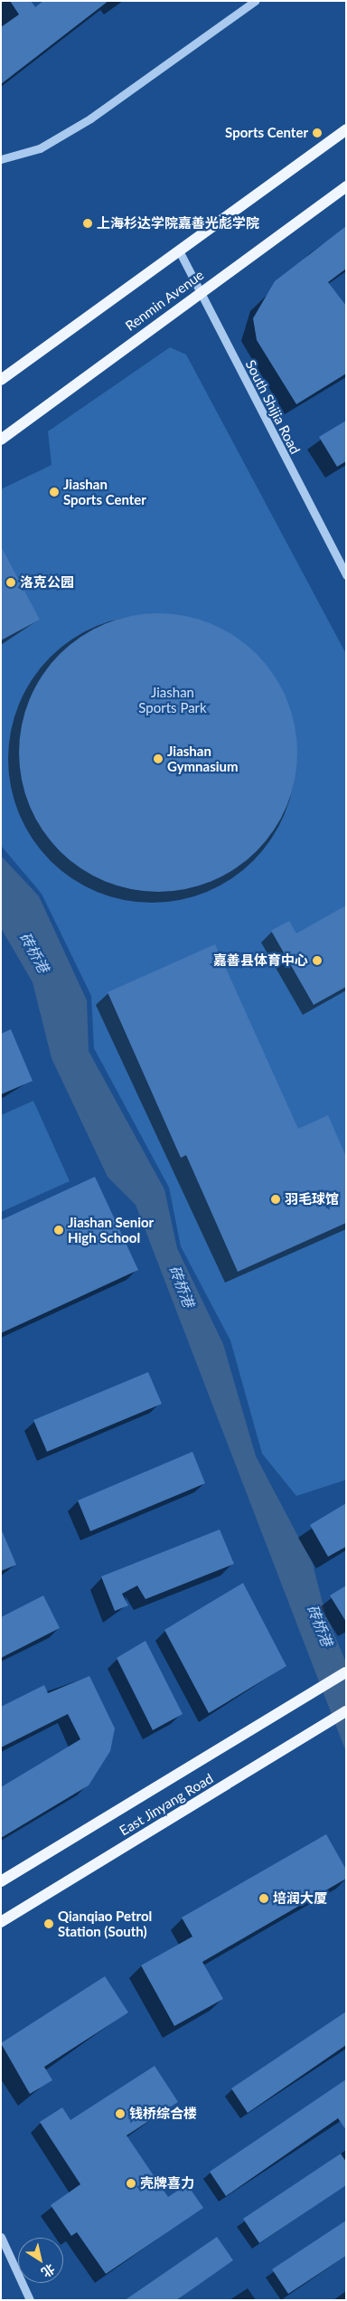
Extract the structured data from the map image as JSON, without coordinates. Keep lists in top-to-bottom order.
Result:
{
  "streets": {
    "main road": ["Renmin Avenue", "East Jinyang Road"],
    "street": ["South Shijia Road"]
  },
  "crossings": [
    ["Renmin Avenue", "South Shijia Road"]
  ],
  "water": ["砖桥港"],
  "parks": ["Jiashan Sports Park"],
  "places": [
    "Sports Center",
    "上海杉达学院嘉善光彪学院",
    "Jiashan Sports Center",
    "洛克公园",
    "Jiashan Gymnasium",
    "嘉善县体育中心",
    "羽毛球馆",
    "Jiashan Senior High School",
    "培润大厦",
    "Qianqiao Petrol Station (South)",
    "钱桥综合楼",
    "壳牌喜力"
  ],
  "north": "bottom right"
}
